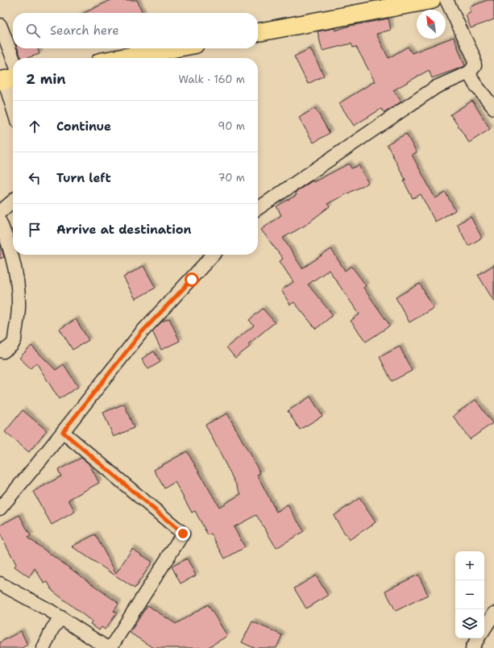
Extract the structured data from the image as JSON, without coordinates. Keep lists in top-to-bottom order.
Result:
{
  "north": "top left",
  "page": {
    "search": "Search here",
    "heading": ["2 min", "Walk · 160 m"],
    "list": [
      ["Continue", "90 m"],
      ["Turn left", "70 m"],
      "Arrive at destination"
    ],
    "map_buttons": ["+", "−"]
  }
}
